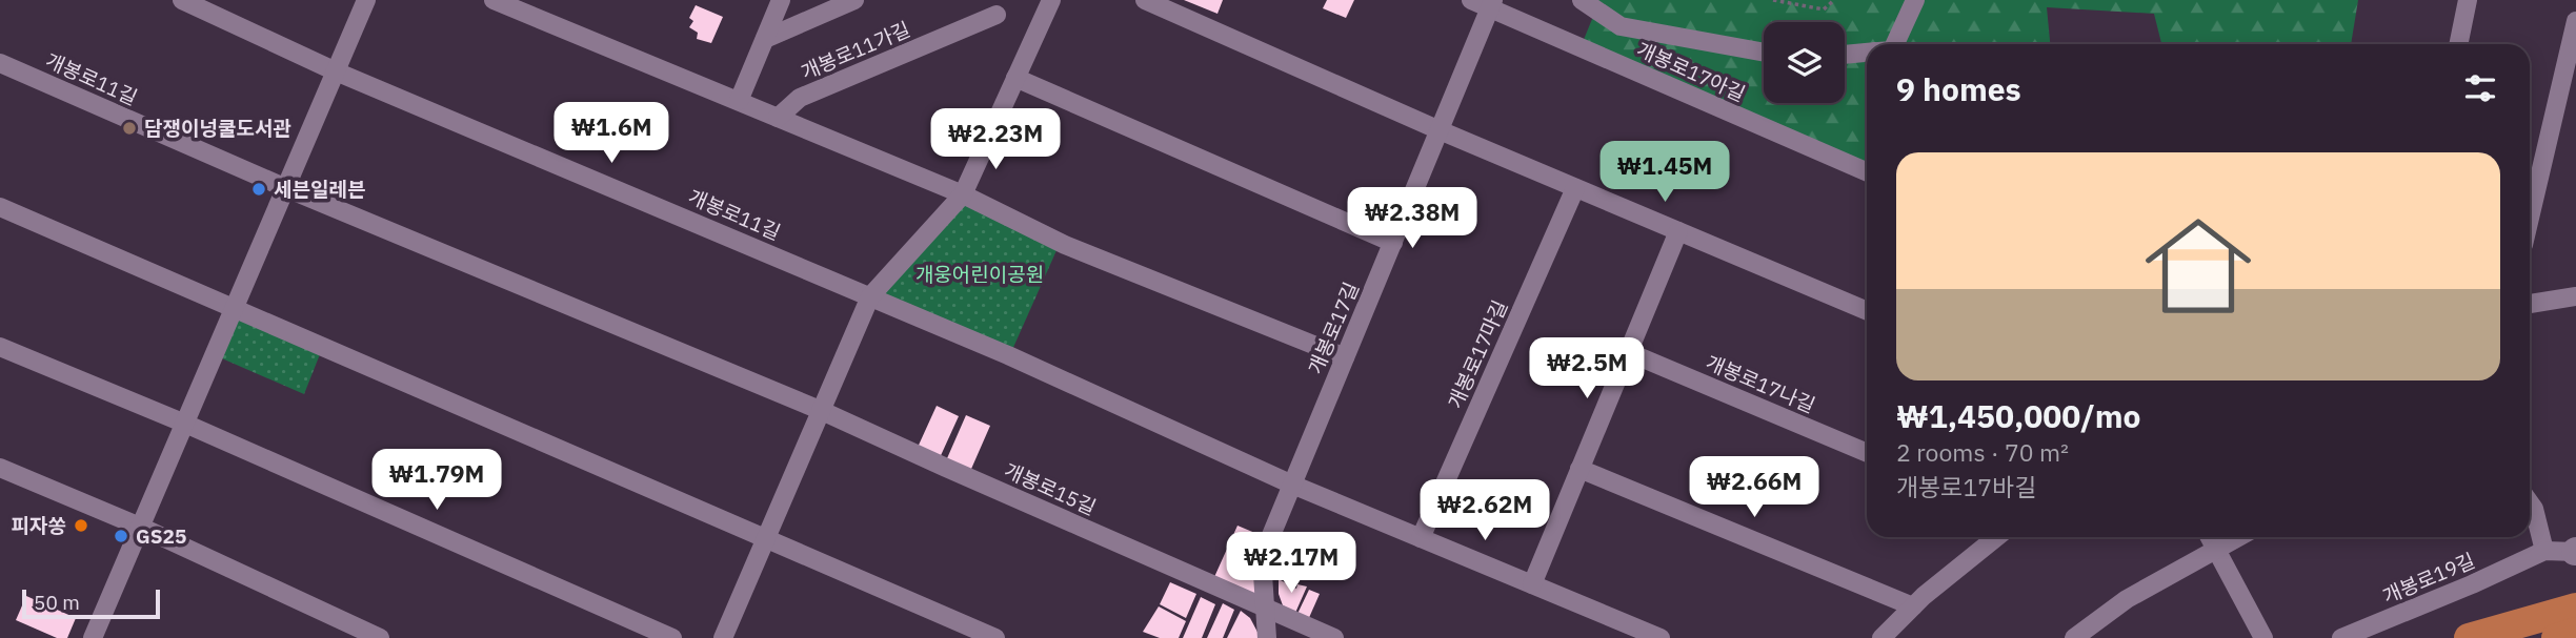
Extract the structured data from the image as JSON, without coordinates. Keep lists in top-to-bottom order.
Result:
{
  "streets": {
    "street": [
      "개봉로11가길",
      "개봉로17아길",
      "개봉로11길",
      "개봉로17길",
      "개봉로17마길",
      "개봉로17나길",
      "개봉로15길",
      "개봉로19길"
    ]
  },
  "crossings": [
    ["개봉로17아길", "개봉로17길"],
    ["개봉로11길", "개봉로15길"],
    ["개봉로17길", "개봉로15길"]
  ],
  "parks": ["개웅어린이공원"],
  "places": [
    "담쟁이넝쿨도서관",
    "세븐일레븐",
    "피자쏭",
    "GS25"
  ],
  "scale_bar": "50 m",
  "page": {
    "heading": "9 homes",
    "price": [
      "₩1.6M",
      "₩2.23M",
      "₩1.45M",
      "₩2.38M",
      "₩2.5M",
      "₩1.79M",
      "₩2.66M",
      "₩2.62M",
      "₩2.17M"
    ],
    "list": [
      {
        "name": "₩1,450,000/mo",
        "note": "2 rooms · 70 m² · 개봉로17바길"
      }
    ],
    "scale": "50 m"
  }
}
